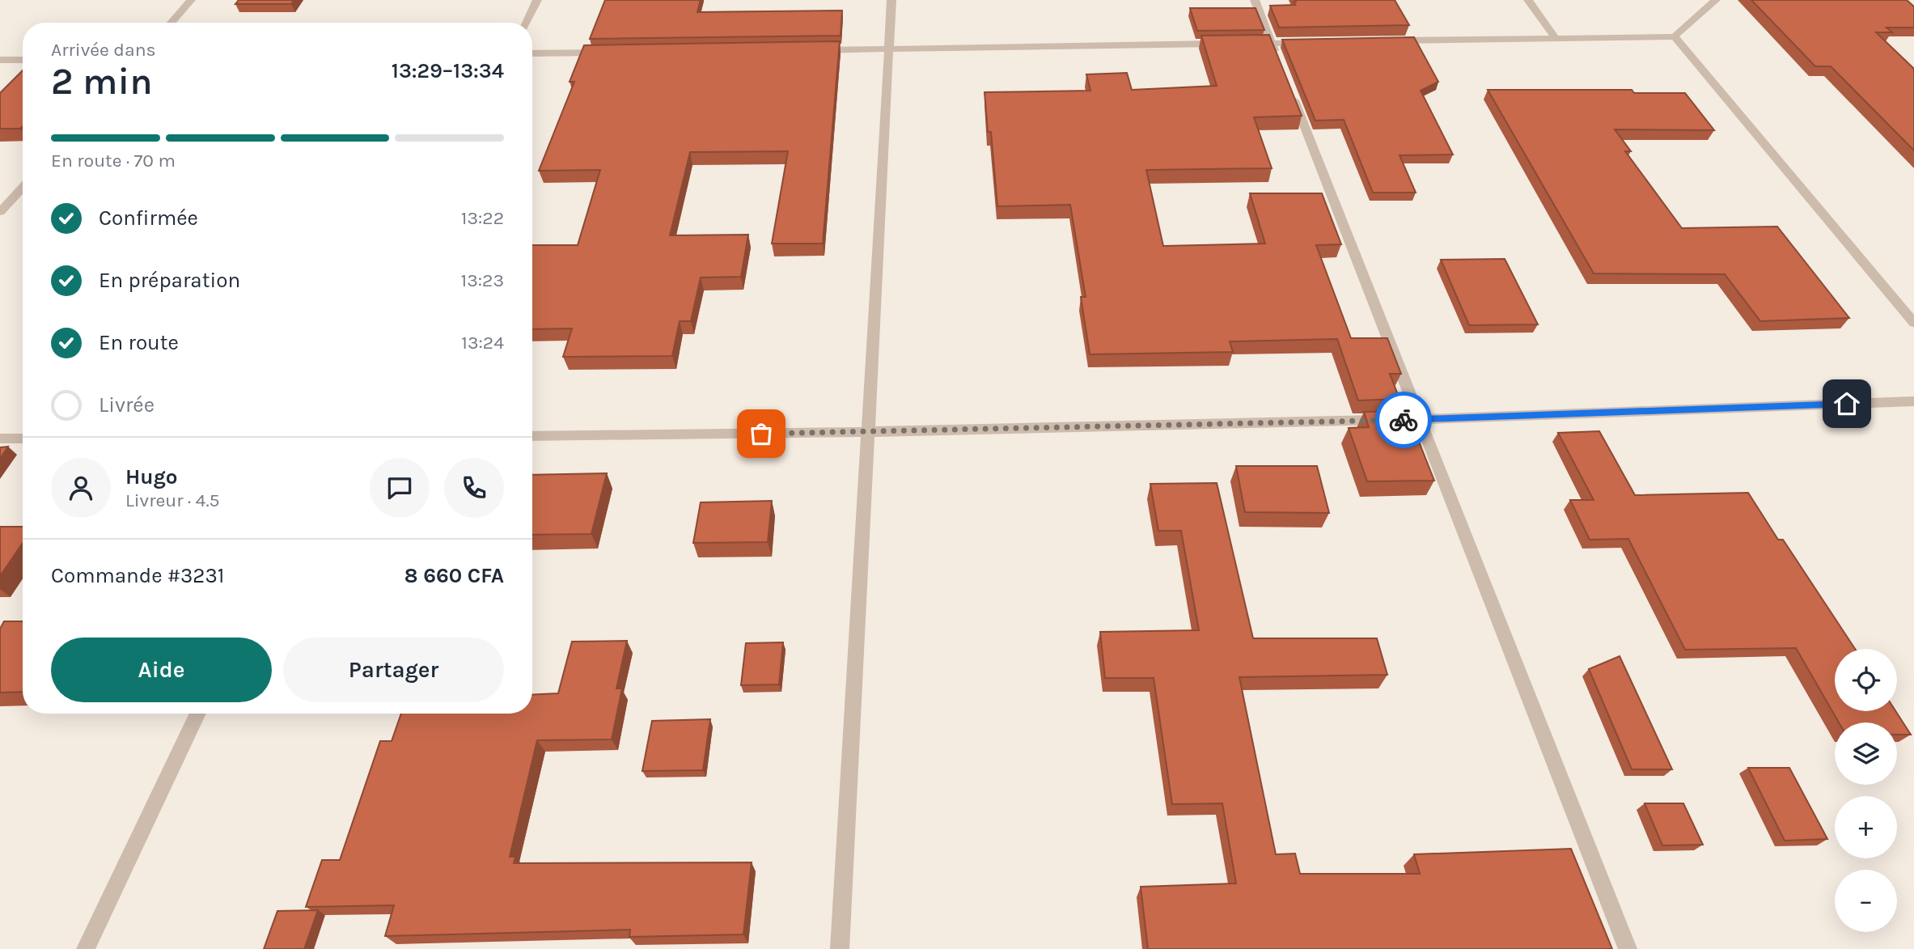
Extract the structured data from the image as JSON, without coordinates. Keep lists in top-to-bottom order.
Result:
{
  "page": {
    "heading": ["2 min", "Arrivée dans", "13:29–13:34"],
    "panel": [
      "Hugo",
      "Livreur · 4.5",
      "Commande #3231",
      "8 660 CFA"
    ],
    "bar": "En route · 70 m",
    "list": [
      ["Confirmée", "13:22"],
      ["En préparation", "13:23"],
      ["En route", "13:24"],
      "Livrée"
    ],
    "buttons": ["Aide", "Partager"],
    "map_buttons": ["+", "−"]
  }
}
